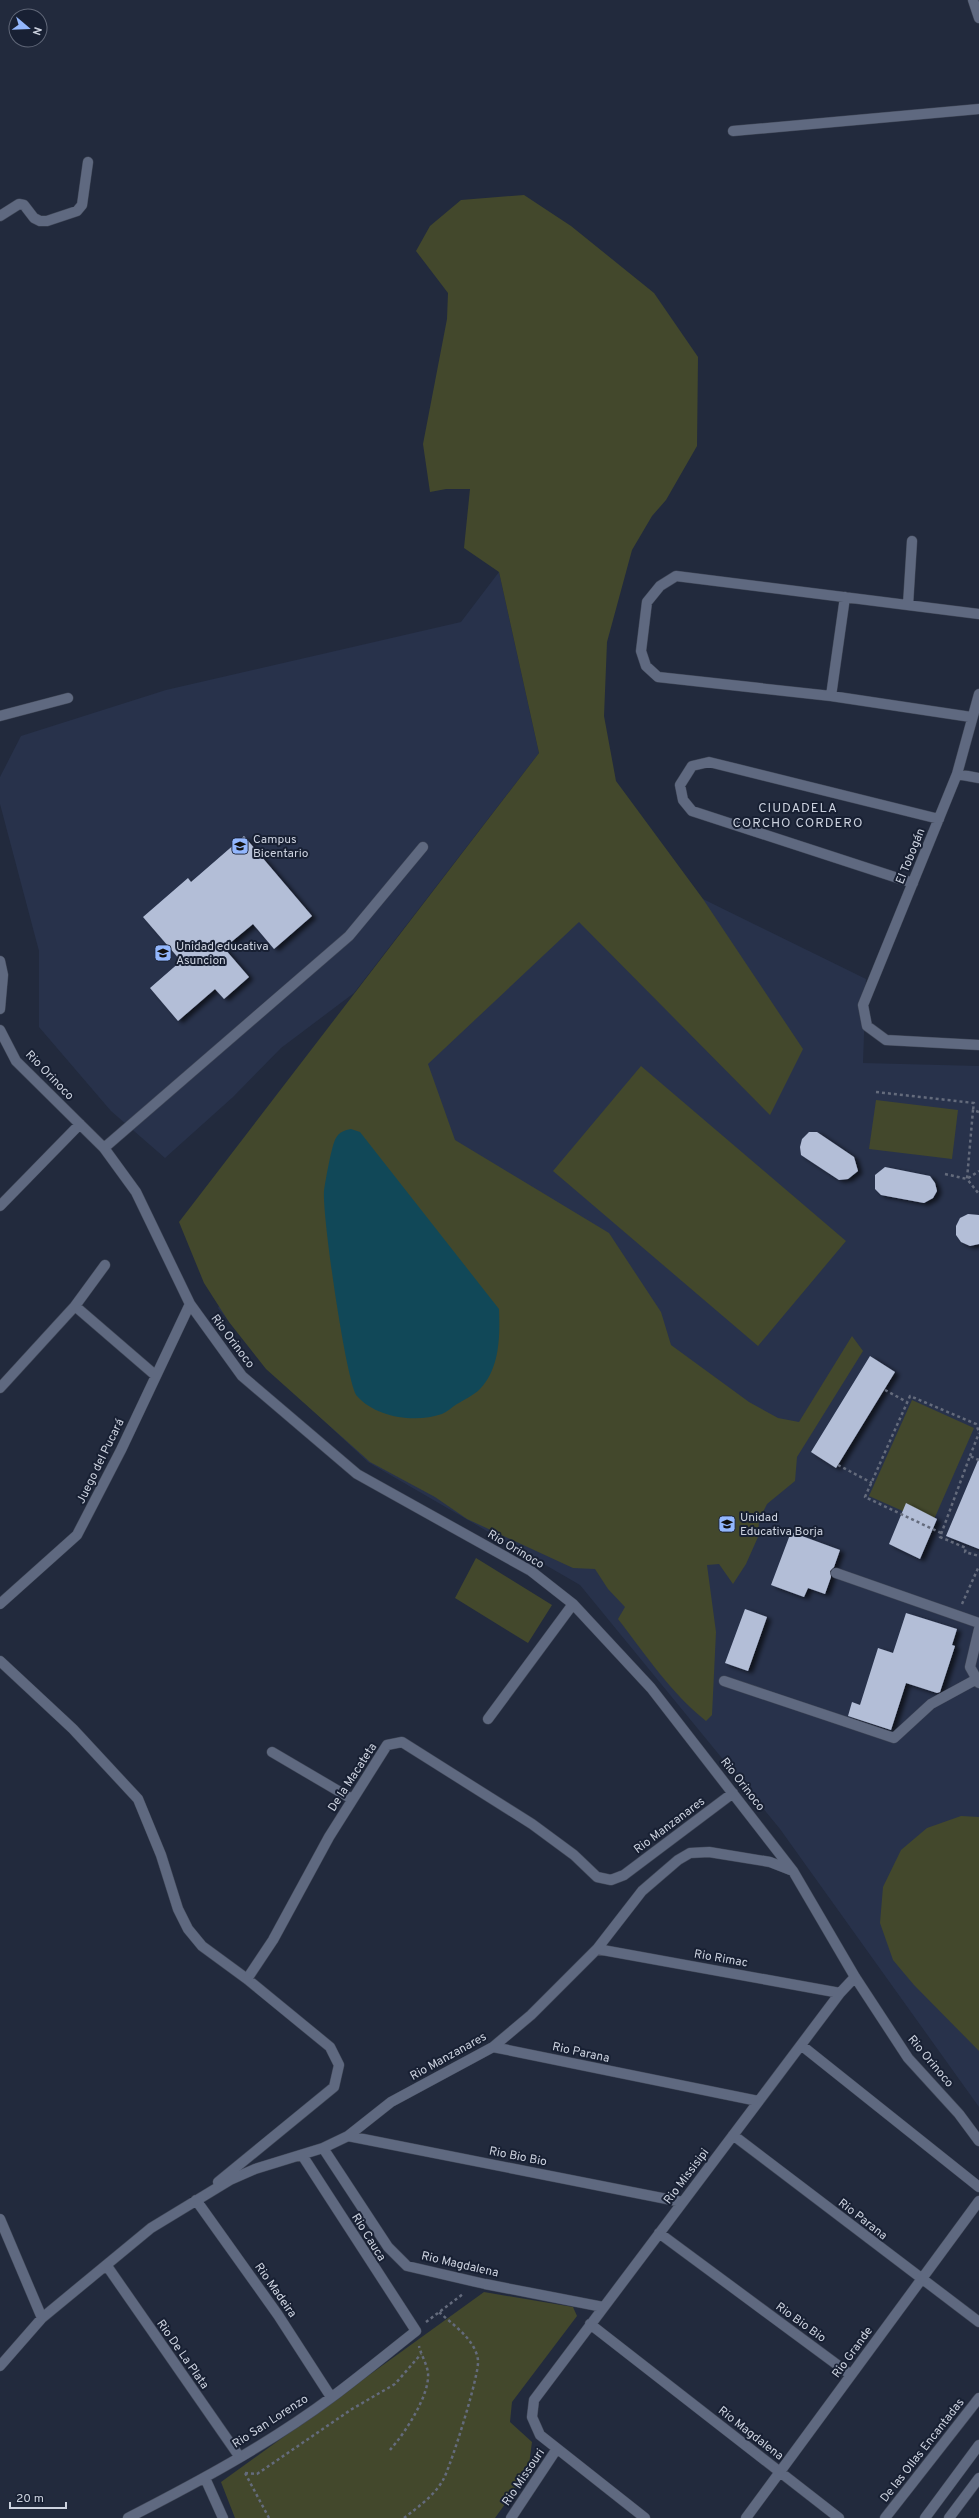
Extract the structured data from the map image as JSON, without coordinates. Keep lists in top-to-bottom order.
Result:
{
  "streets": {
    "street": [
      "El Tobogán",
      "Rio Orinoco",
      "Juego del Pucará",
      "De la Macateta",
      "Rio Manzanares",
      "Rio Rimac",
      "Rio Parana",
      "Rio Bio Bio",
      "Rio Missisipi",
      "Rio Cauca",
      "Rio Magdalena",
      "Rio Madeira",
      "Rio Grande",
      "Rio De La Plata",
      "Rio San Lorenzo",
      "De las Ollas Encantadas",
      "Rio Missouri"
    ]
  },
  "crossings": [
    ["Rio Orinoco", "Juego del Pucará"],
    ["Rio Orinoco", "Rio Manzanares"],
    ["Rio Orinoco", "Rio Missisipi"],
    ["De la Macateta", "Rio Manzanares"],
    ["Rio Manzanares", "Rio Rimac"],
    ["Rio Manzanares", "Rio Parana"],
    ["Rio Manzanares", "Rio Bio Bio"],
    ["Rio Manzanares", "Rio Cauca"],
    ["Rio Manzanares", "Rio Magdalena"],
    ["Rio Manzanares", "Rio Madeira"],
    ["Rio Manzanares", "Rio De La Plata"],
    ["Rio Rimac", "Rio Missisipi"],
    ["Rio Parana", "Rio Missisipi"],
    ["Rio Parana", "Rio Grande"],
    ["Rio Bio Bio", "Rio Missisipi"],
    ["Rio Bio Bio", "Rio Grande"],
    ["Rio Missisipi", "Rio Magdalena"],
    ["Rio Missisipi", "Rio Missouri"],
    ["Rio Cauca", "Rio San Lorenzo"],
    ["Rio Magdalena", "Rio Grande"],
    ["Rio Madeira", "Rio San Lorenzo"],
    ["Rio De La Plata", "Rio San Lorenzo"]
  ],
  "districts": ["CIUDADELA CORCHO CORDERO"],
  "places": {
    "school or university": ["Campus Bicentario", "Unidad educativa Asuncion", "Unidad Educativa Borja"]
  },
  "scale_bar": "20 m",
  "north": "right"
}
